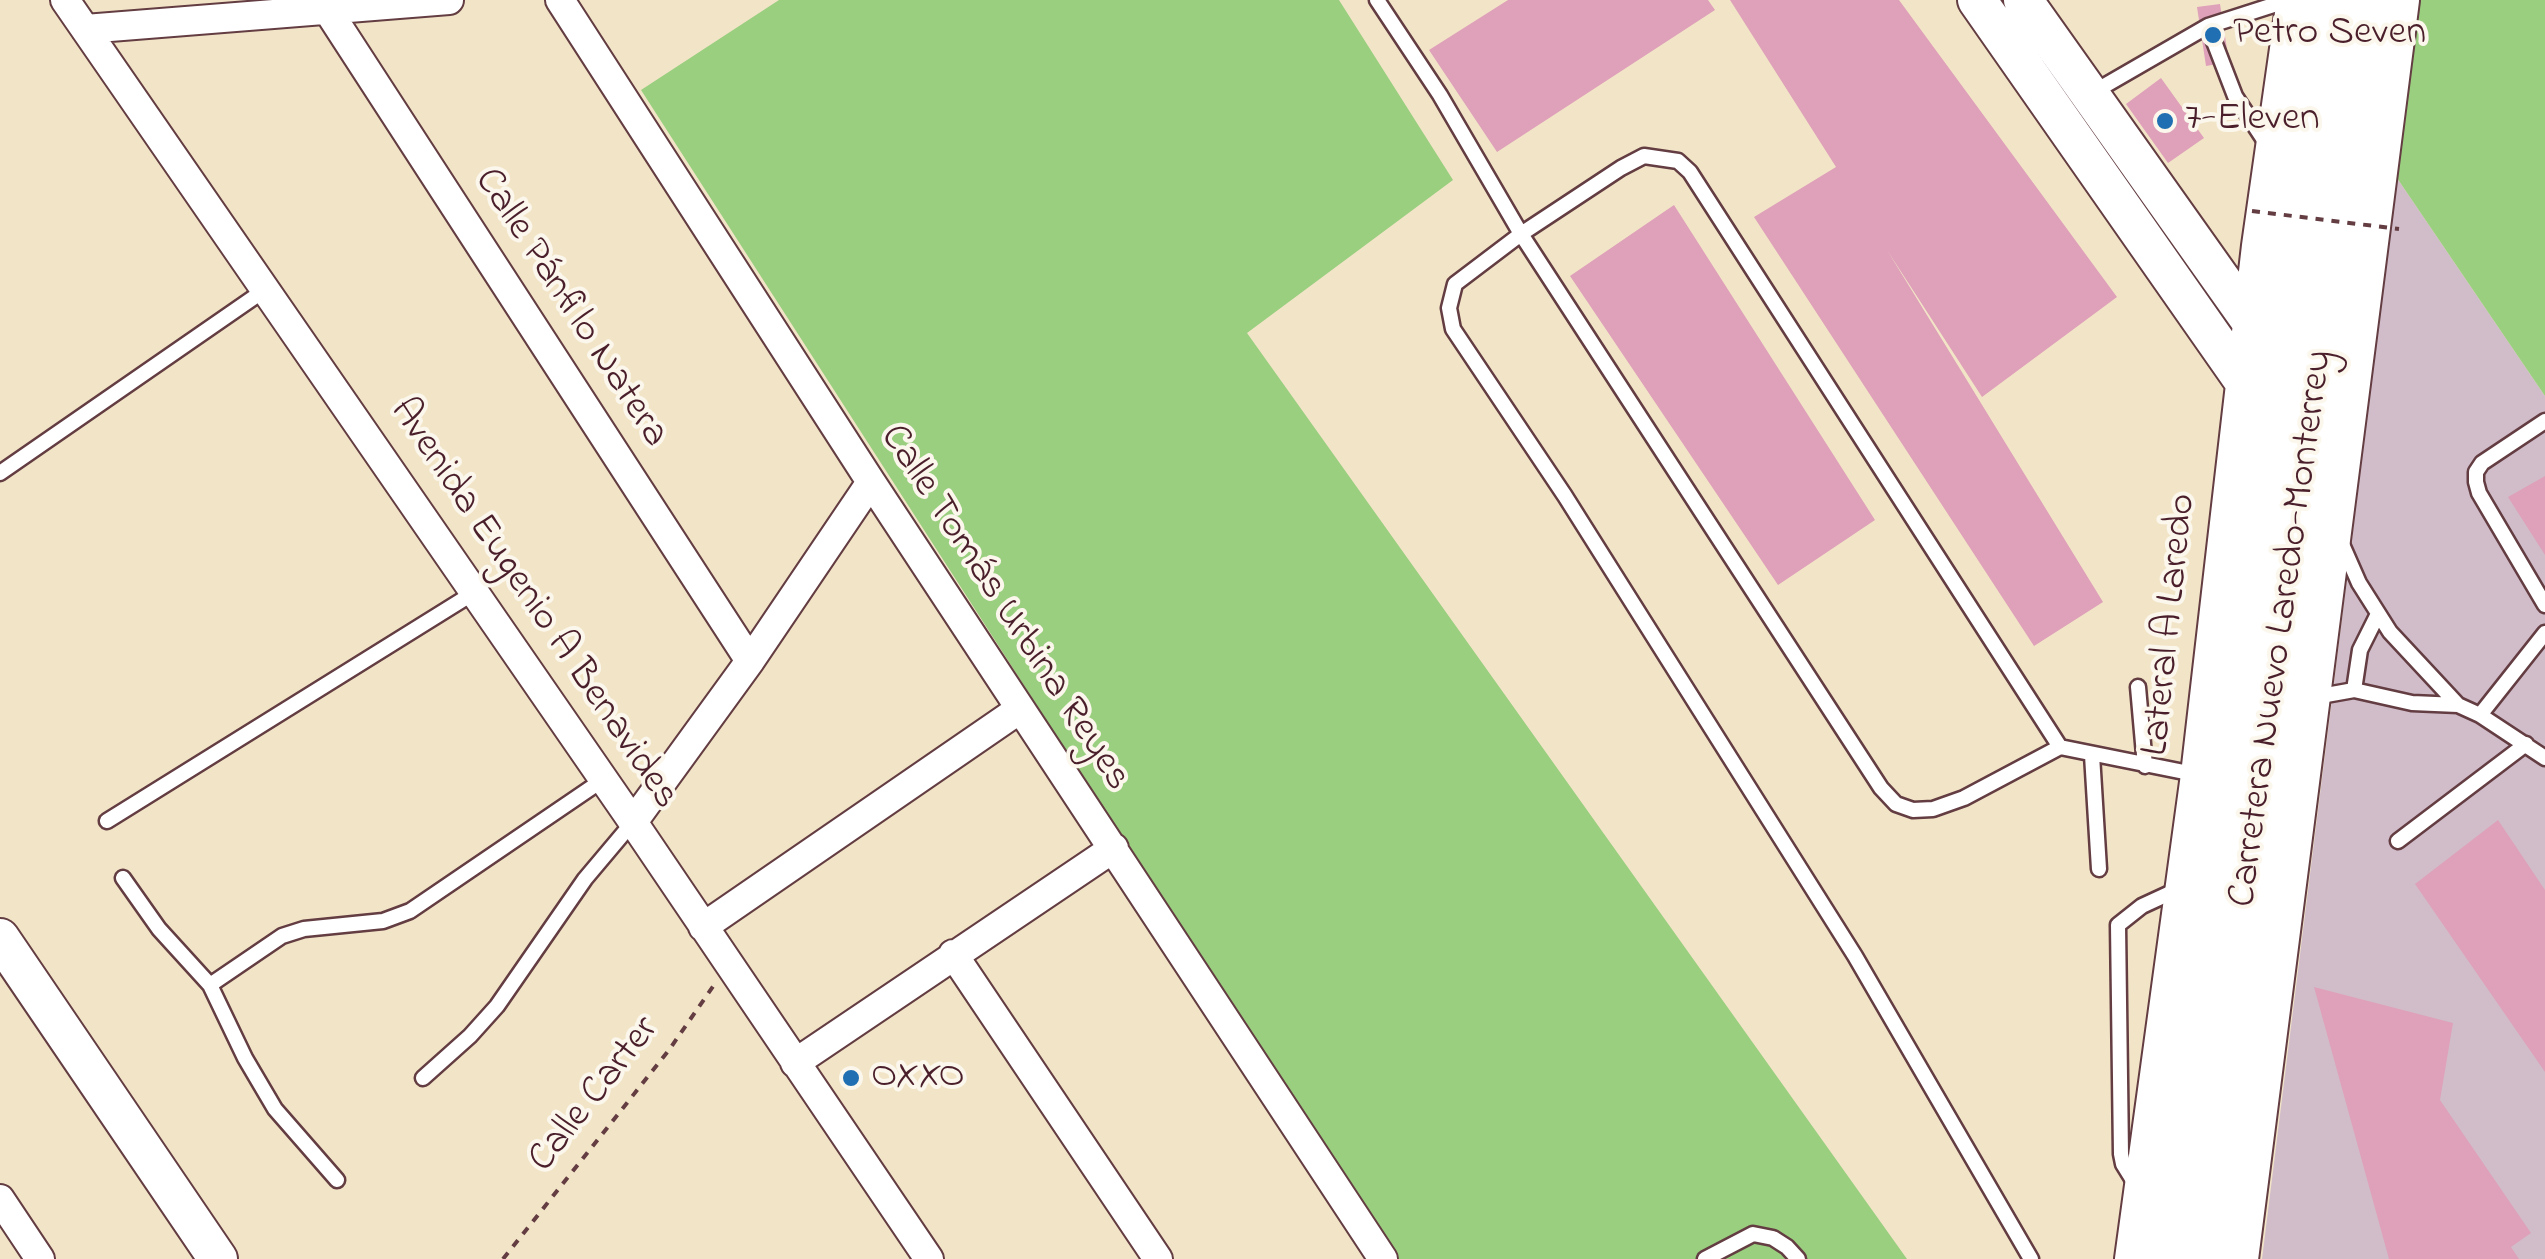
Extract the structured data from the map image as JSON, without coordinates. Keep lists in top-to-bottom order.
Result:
{
  "streets": {
    "highway": ["Carretera Nuevo Laredo-Monterrey"],
    "street": [
      "Calle Pánfilo Natera",
      "Avenida Eugenio A Benavides",
      "Calle Tomás Urbina Reyes",
      "Lateral A Laredo"
    ],
    "path": ["Calle Carter"]
  },
  "crossings": [
    ["Avenida Eugenio A Benavides", "Calle Carter"]
  ],
  "places": ["Petro Seven", "7-Eleven", "OXXO"]
}
